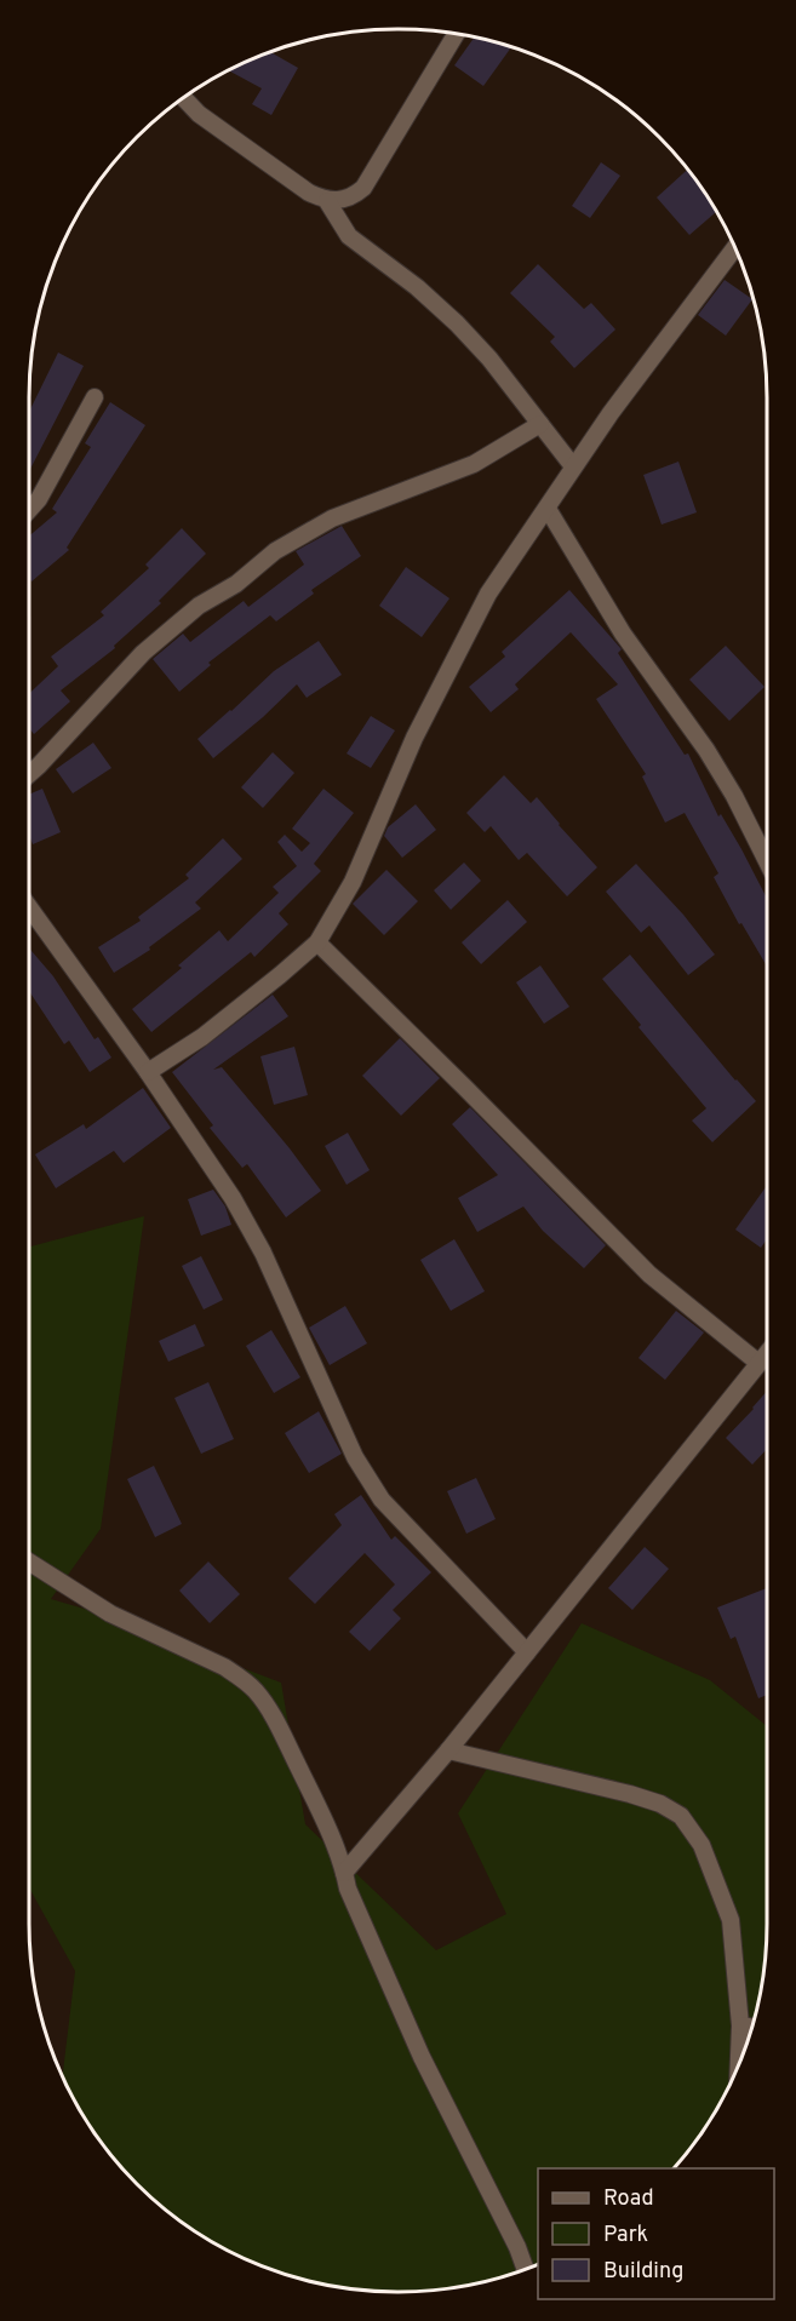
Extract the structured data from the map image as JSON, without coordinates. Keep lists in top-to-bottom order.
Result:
{
  "legend": ["Road", "Park", "Building"]
}
